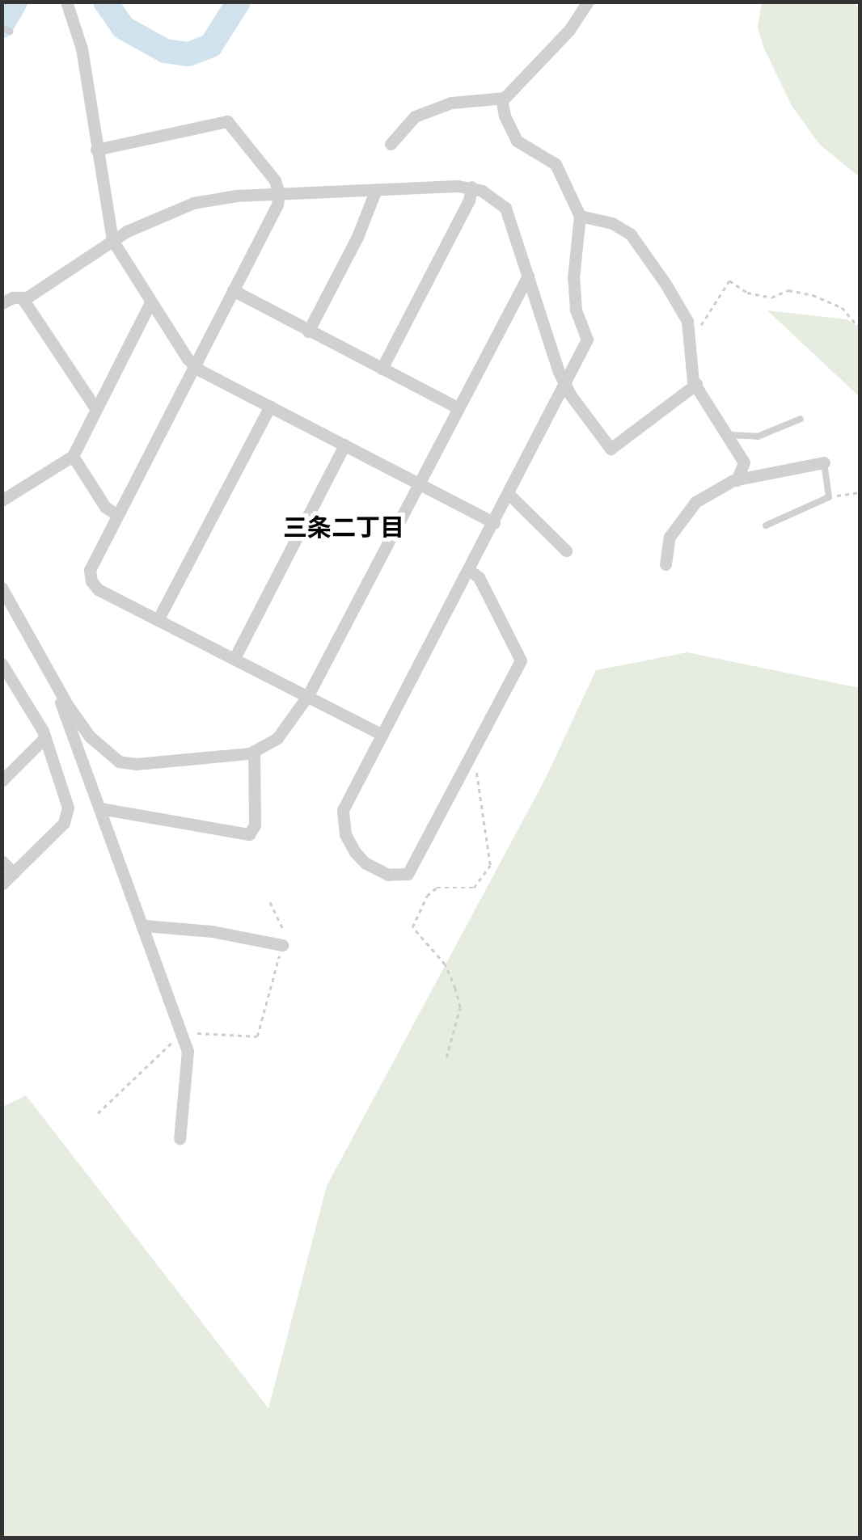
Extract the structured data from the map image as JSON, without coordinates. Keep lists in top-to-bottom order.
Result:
{
  "districts": ["三条二丁目"]
}
